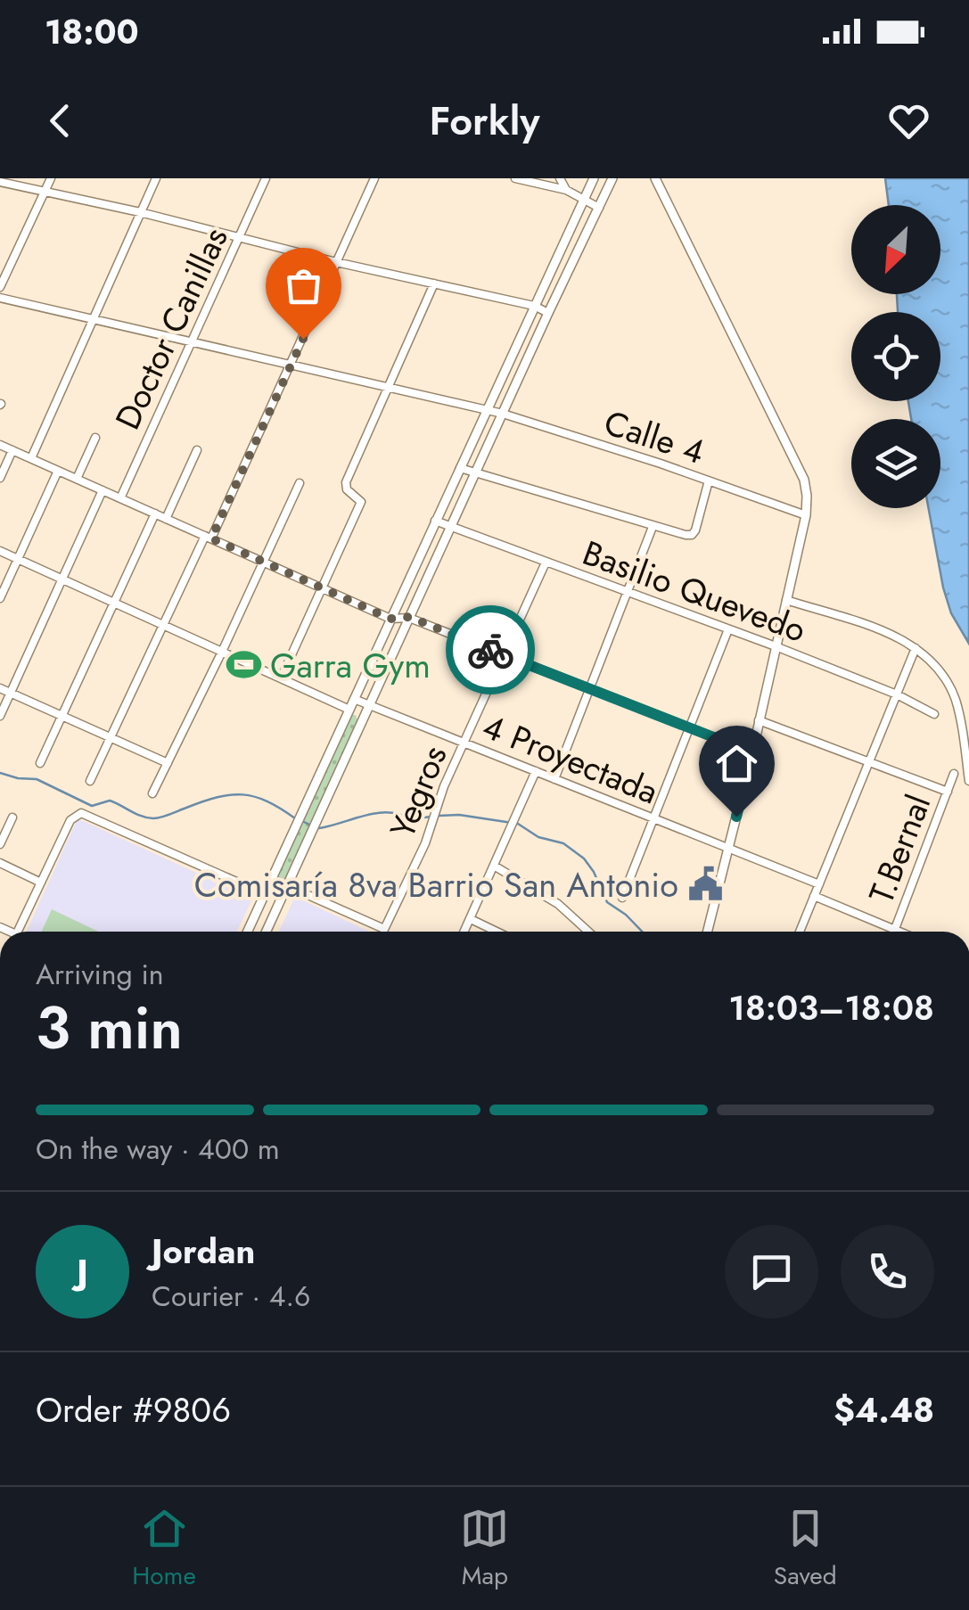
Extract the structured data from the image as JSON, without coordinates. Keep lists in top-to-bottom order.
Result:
{
  "streets": {
    "street": [
      "Doctor Canillas",
      "Calle 4",
      "Basilio Quevedo",
      "4 Proyectada",
      "Yegros",
      "T.Bernal"
    ]
  },
  "crossings": [
    ["Doctor Canillas", "Calle 4"],
    ["Basilio Quevedo", "Yegros"],
    ["4 Proyectada", "Yegros"]
  ],
  "places": {
    "sports": ["Garra Gym"],
    "public building": ["Comisaría 8va Barrio San Antonio"]
  },
  "north": "bottom left",
  "page": {
    "status": "18:00",
    "header": "Forkly",
    "heading": ["3 min", "Arriving in", "18:03–18:08"],
    "panel": [
      "Jordan",
      "Courier · 4.6",
      "Order #9806",
      "$4.48"
    ],
    "bar": "On the way · 400 m",
    "round": "J",
    "tabs": ["Home", "Map", "Saved"]
  }
}
